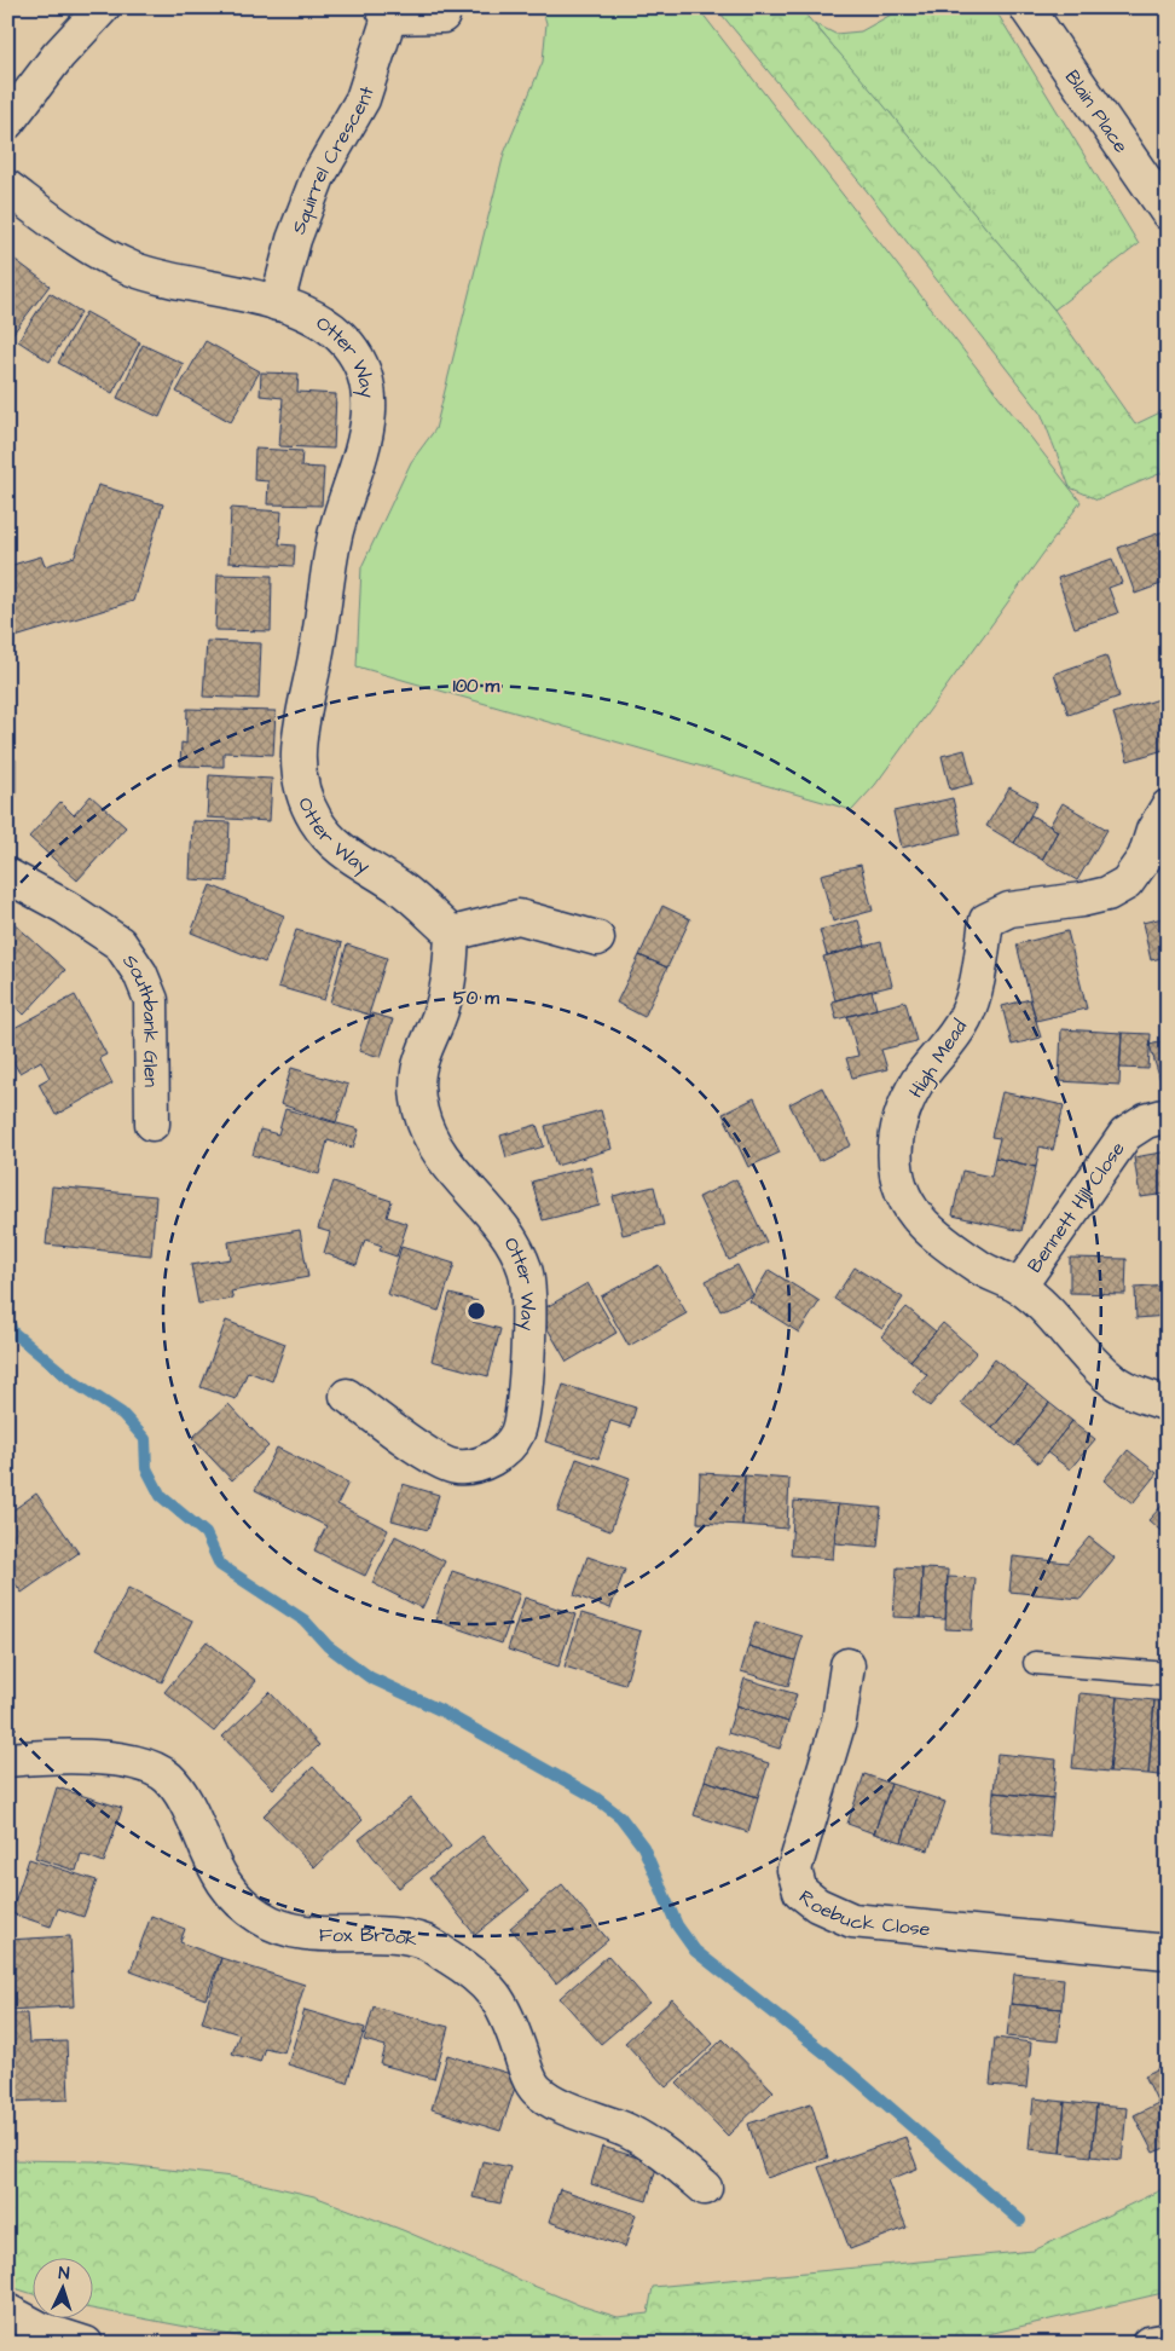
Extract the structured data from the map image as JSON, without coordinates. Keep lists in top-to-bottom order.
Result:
{
  "streets": {
    "street": [
      "Blain Place",
      "Squirrel Crescent",
      "Otter Way",
      "Southbank Glen",
      "High Mead",
      "Bennett Hill Close",
      "Roebuck Close",
      "Fox Brook"
    ]
  },
  "crossings": [
    ["Squirrel Crescent", "Otter Way"],
    ["High Mead", "Bennett Hill Close"]
  ],
  "north": "top",
  "rings": ["100 m", "50 m"]
}
